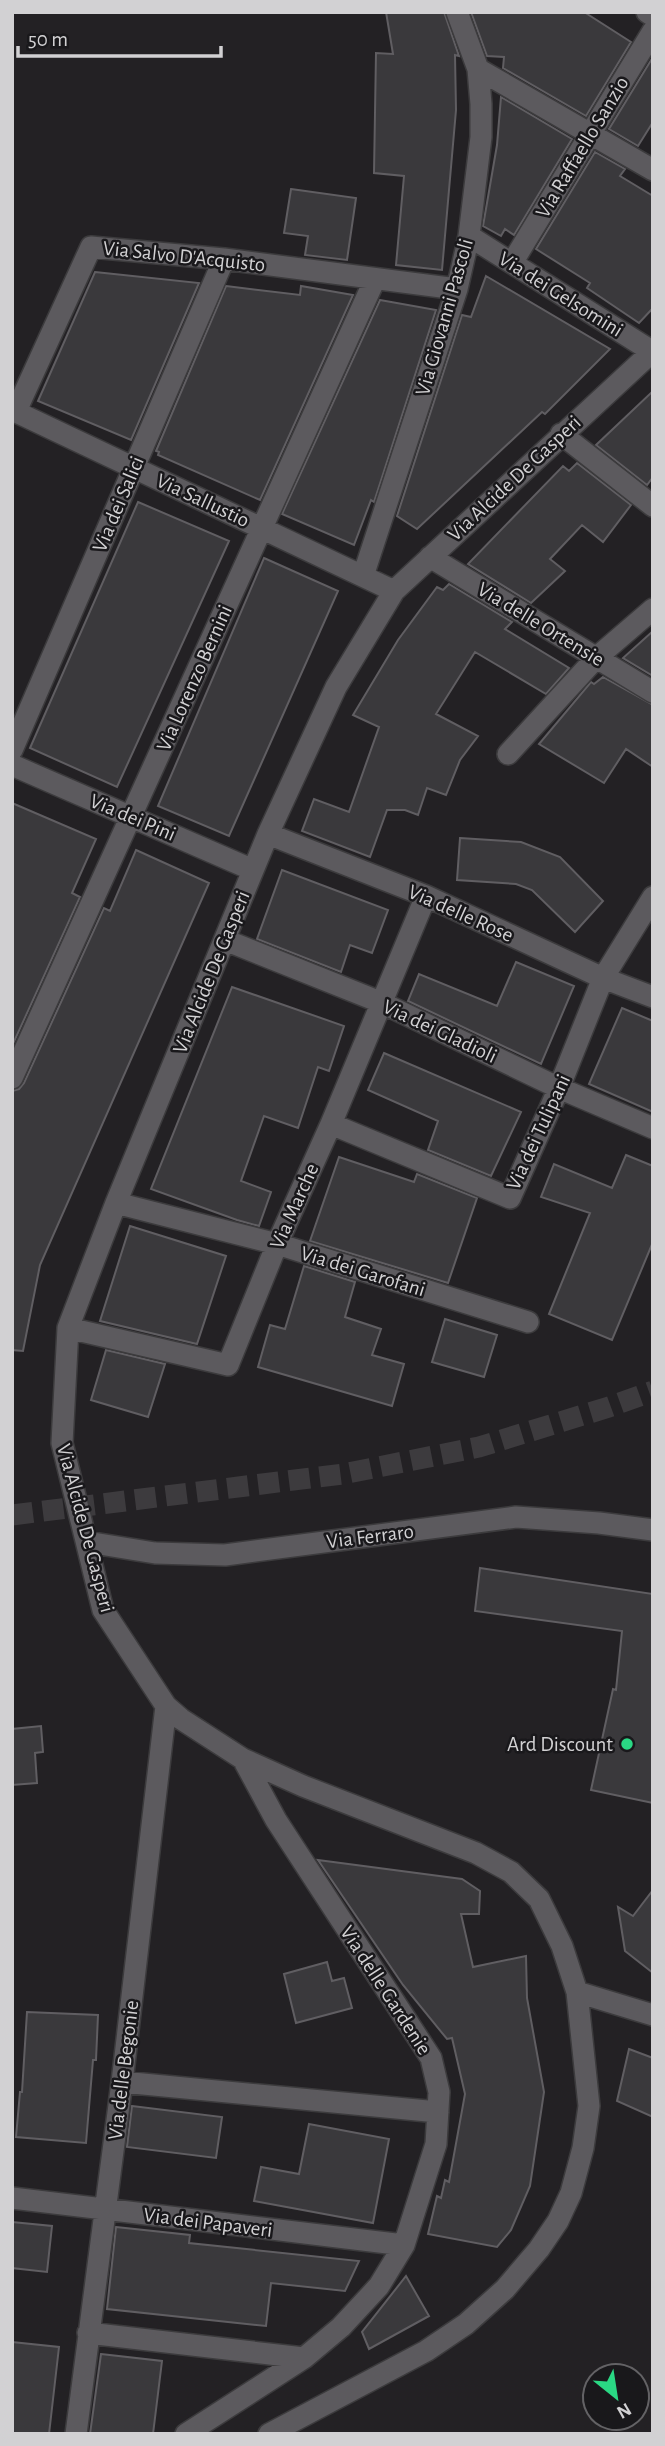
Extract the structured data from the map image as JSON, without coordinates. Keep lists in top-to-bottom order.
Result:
{
  "streets": {
    "street": [
      "Via Raffaello Sanzio",
      "Via Salvo D'Acquisto",
      "Via dei Gelsomini",
      "Via Giovanni Pascoli",
      "Via Alcide De Gasperi",
      "Via Sallustio",
      "Via dei Salici",
      "Via delle Ortensie",
      "Via Lorenzo Bernini",
      "Via dei Pini",
      "Via delle Rose",
      "Via dei Gladioli",
      "Via dei Tulipani",
      "Via Marche",
      "Via dei Garofani",
      "Via Ferraro",
      "Via delle Gardenie",
      "Via delle Begonie",
      "Via dei Papaveri"
    ]
  },
  "crossings": [
    ["Via Raffaello Sanzio", "Via dei Gelsomini"],
    ["Via Salvo D'Acquisto", "Via Giovanni Pascoli"],
    ["Via Salvo D'Acquisto", "Via Sallustio"],
    ["Via Salvo D'Acquisto", "Via dei Salici"],
    ["Via Salvo D'Acquisto", "Via Lorenzo Bernini"],
    ["Via dei Gelsomini", "Via Giovanni Pascoli"],
    ["Via dei Gelsomini", "Via Alcide De Gasperi"],
    ["Via Giovanni Pascoli", "Via Sallustio"],
    ["Via Alcide De Gasperi", "Via Sallustio"],
    ["Via Alcide De Gasperi", "Via delle Ortensie"],
    ["Via Alcide De Gasperi", "Via dei Pini"],
    ["Via Alcide De Gasperi", "Via delle Rose"],
    ["Via Alcide De Gasperi", "Via dei Gladioli"],
    ["Via Alcide De Gasperi", "Via Marche"],
    ["Via Alcide De Gasperi", "Via dei Garofani"],
    ["Via Alcide De Gasperi", "Via Ferraro"],
    ["Via Alcide De Gasperi", "Via delle Gardenie"],
    ["Via Alcide De Gasperi", "Via delle Begonie"],
    ["Via Sallustio", "Via dei Salici"],
    ["Via Sallustio", "Via Lorenzo Bernini"],
    ["Via Lorenzo Bernini", "Via dei Pini"],
    ["Via delle Rose", "Via dei Tulipani"],
    ["Via delle Rose", "Via Marche"],
    ["Via dei Gladioli", "Via dei Tulipani"],
    ["Via dei Gladioli", "Via Marche"],
    ["Via dei Tulipani", "Via Marche"],
    ["Via Marche", "Via dei Garofani"],
    ["Via delle Gardenie", "Via dei Papaveri"],
    ["Via delle Begonie", "Via dei Papaveri"]
  ],
  "places": ["Ard Discount"],
  "scale_bar": "50 m",
  "north": "bottom right"
}
